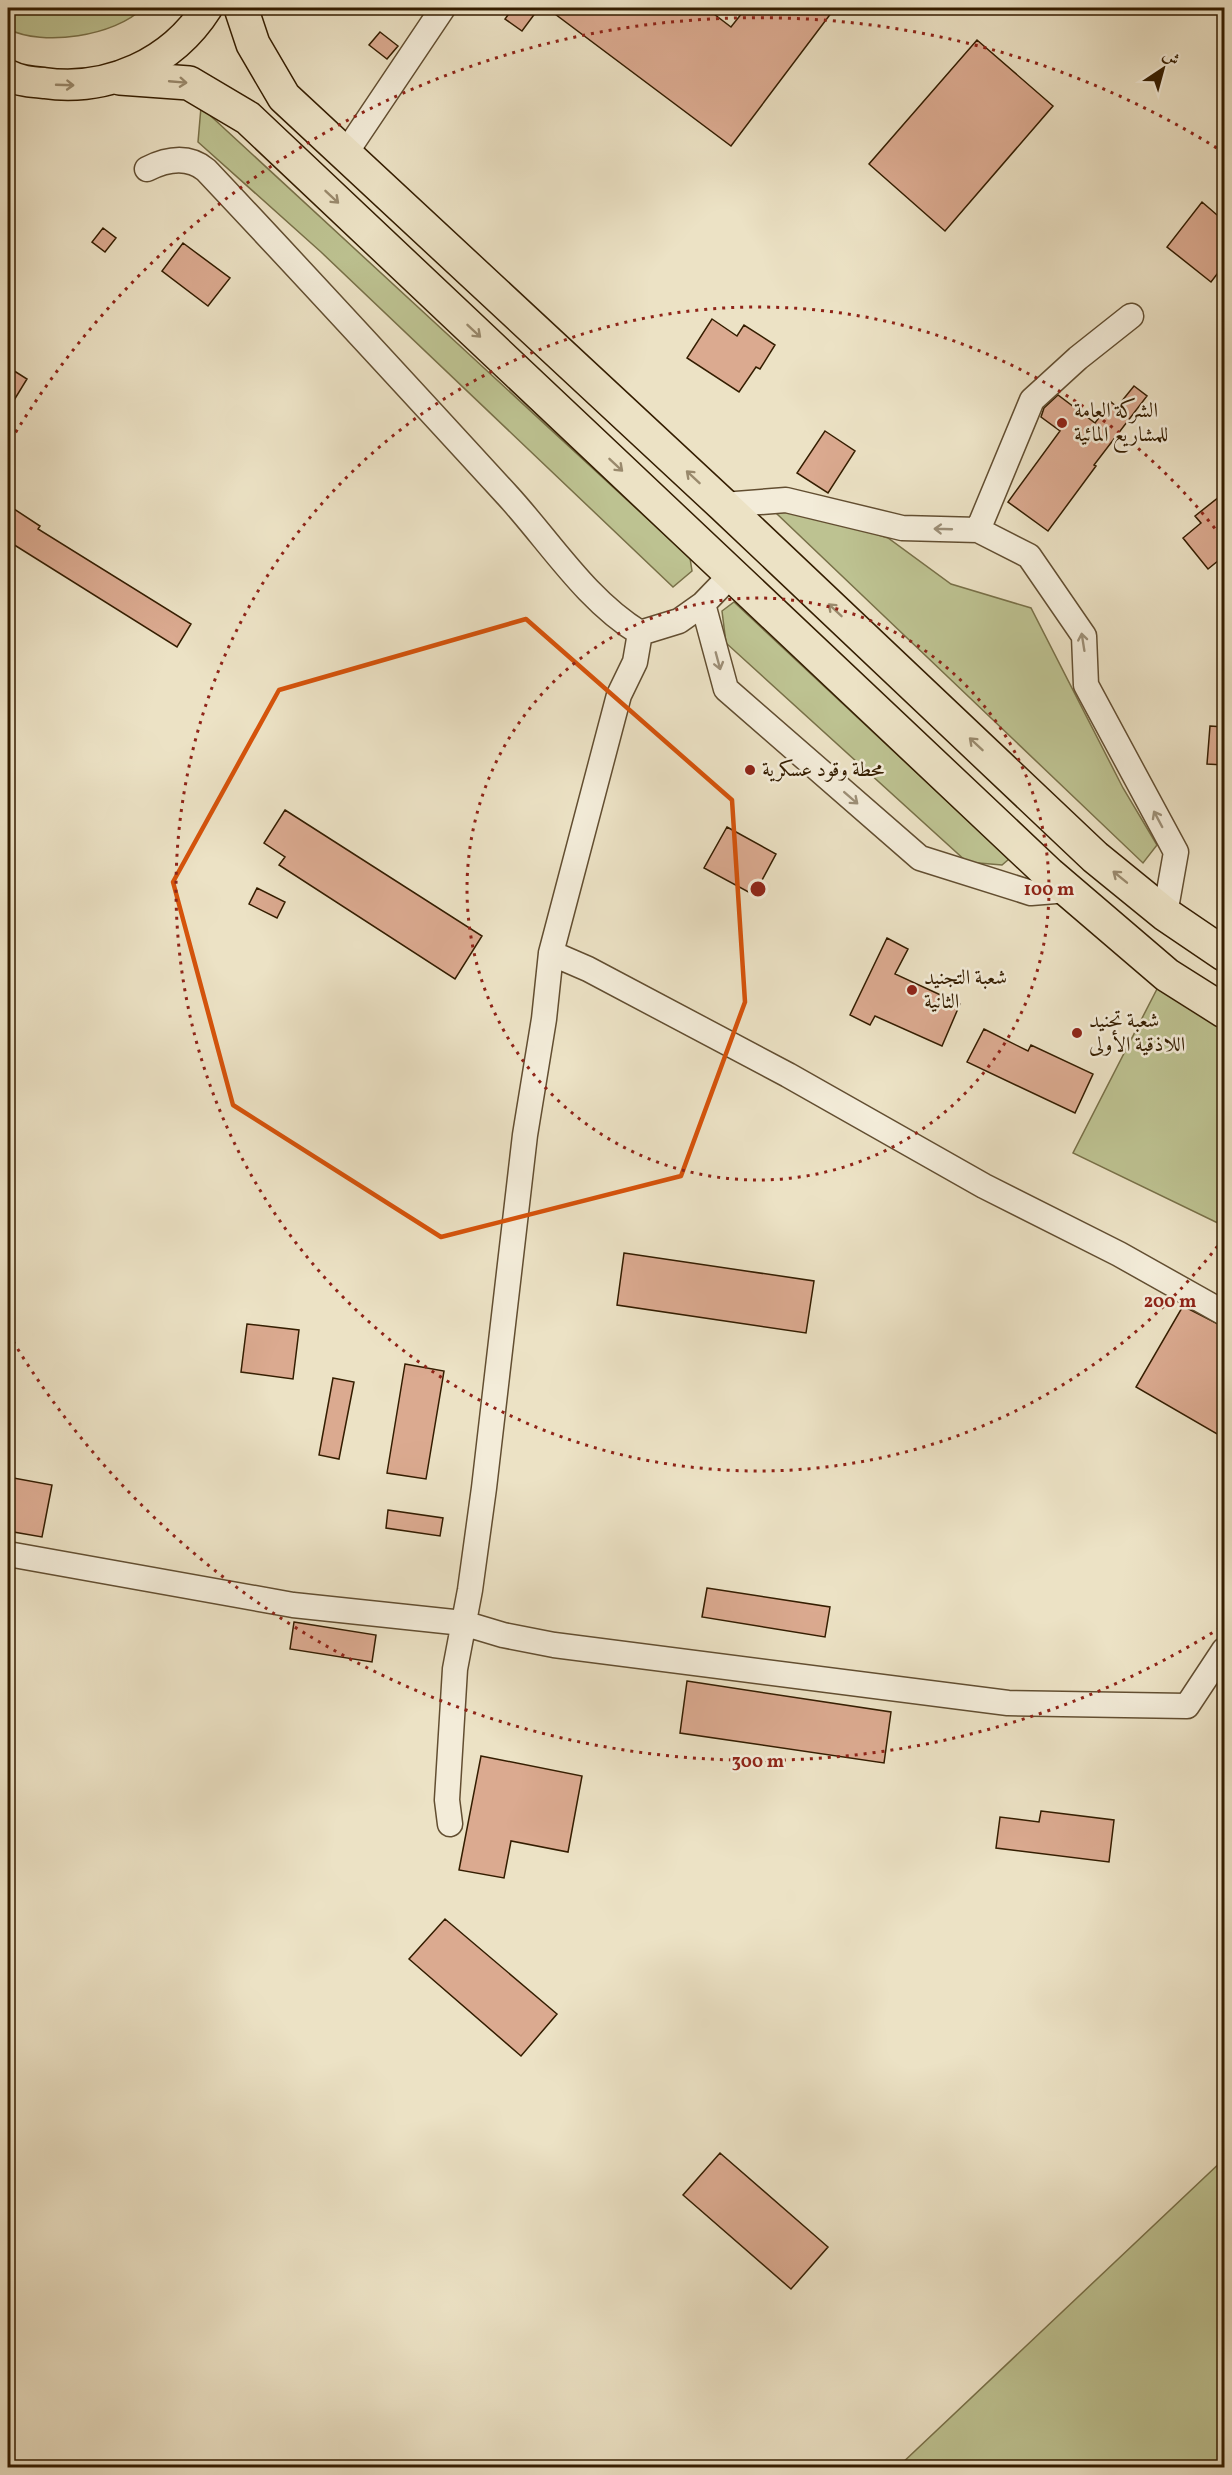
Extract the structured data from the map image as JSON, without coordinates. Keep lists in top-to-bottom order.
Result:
{
  "places": [
    "الشركة العامة للمشاريع المائية",
    "محطة وقود عسكرية",
    "شعبة التجنيد الثانية",
    "شعبة تجنيد اللاذقية الأولى"
  ],
  "north": "top right",
  "rings": ["100 m", "200 m", "300 m"]
}
